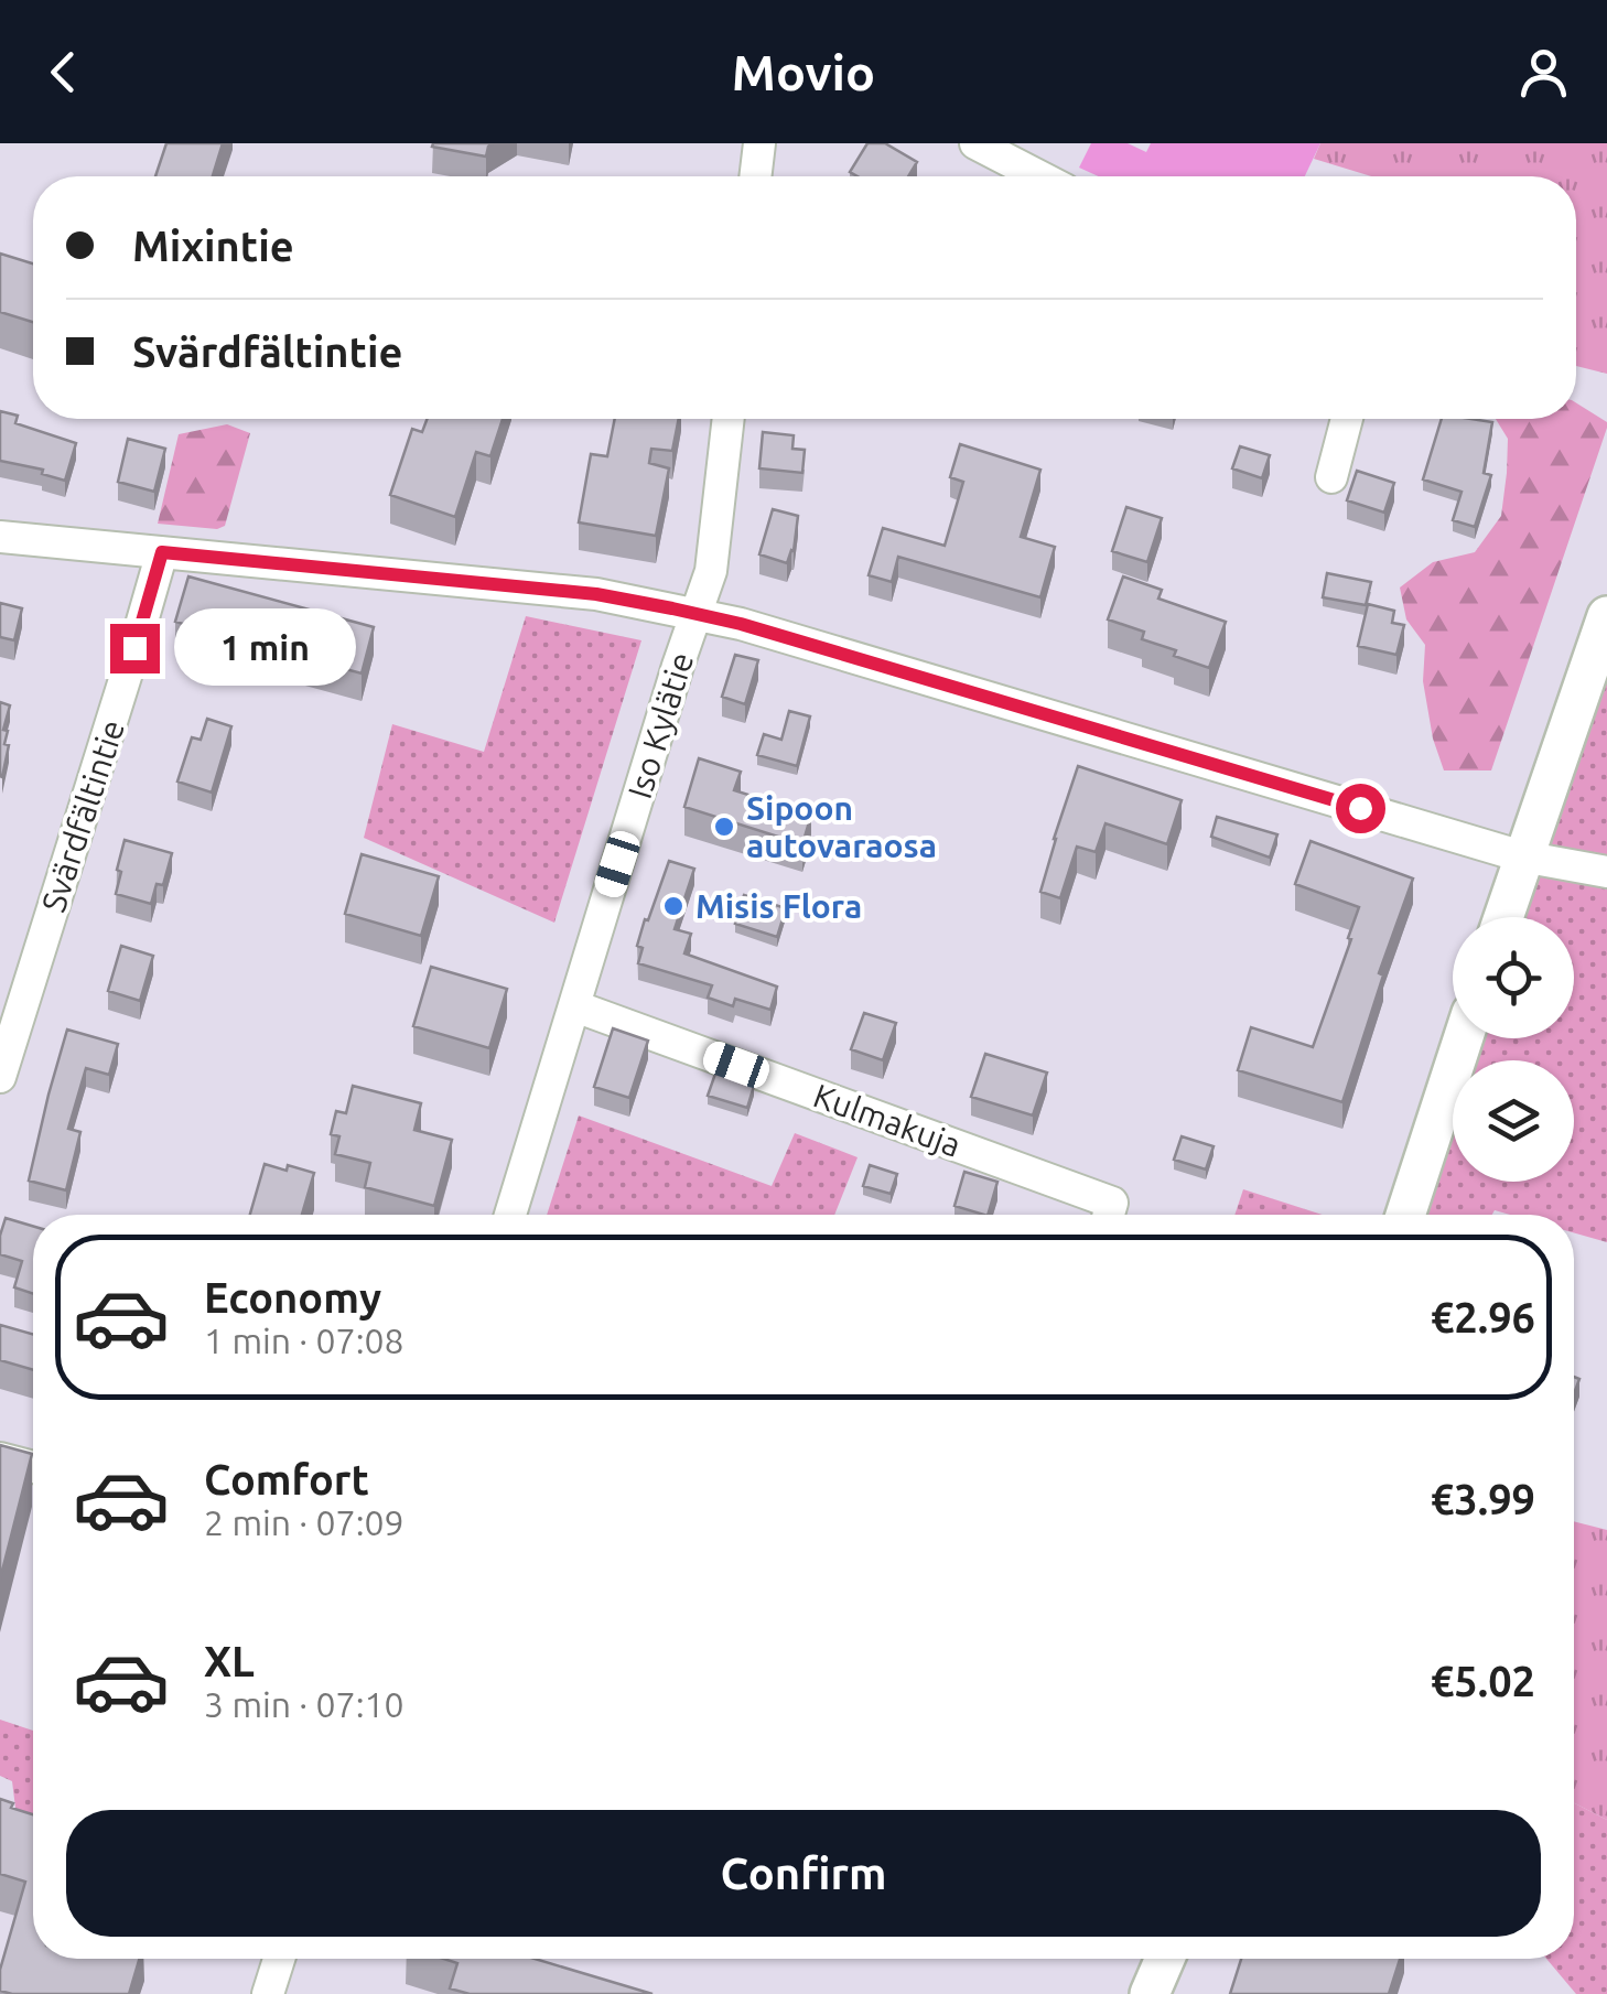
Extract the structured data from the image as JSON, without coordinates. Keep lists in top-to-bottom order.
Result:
{
  "streets": {
    "street": ["Iso Kylätie", "Svärdfältintie", "Kulmakuja"]
  },
  "crossings": [
    ["Iso Kylätie", "Kulmakuja"]
  ],
  "places": ["Sipoon autovaraosa", "Misis Flora"],
  "page": {
    "header": "Movio",
    "banner": ["Mixintie", "Svärdfältintie"],
    "bubble": "1 min",
    "list": [
      {
        "name": "Economy",
        "note": "1 min · 07:08",
        "value": "€2.96"
      },
      {
        "name": "Comfort",
        "note": "2 min · 07:09",
        "value": "€3.99"
      },
      {
        "name": "XL",
        "note": "3 min · 07:10",
        "value": "€5.02"
      }
    ],
    "buttons": "Confirm"
  }
}
